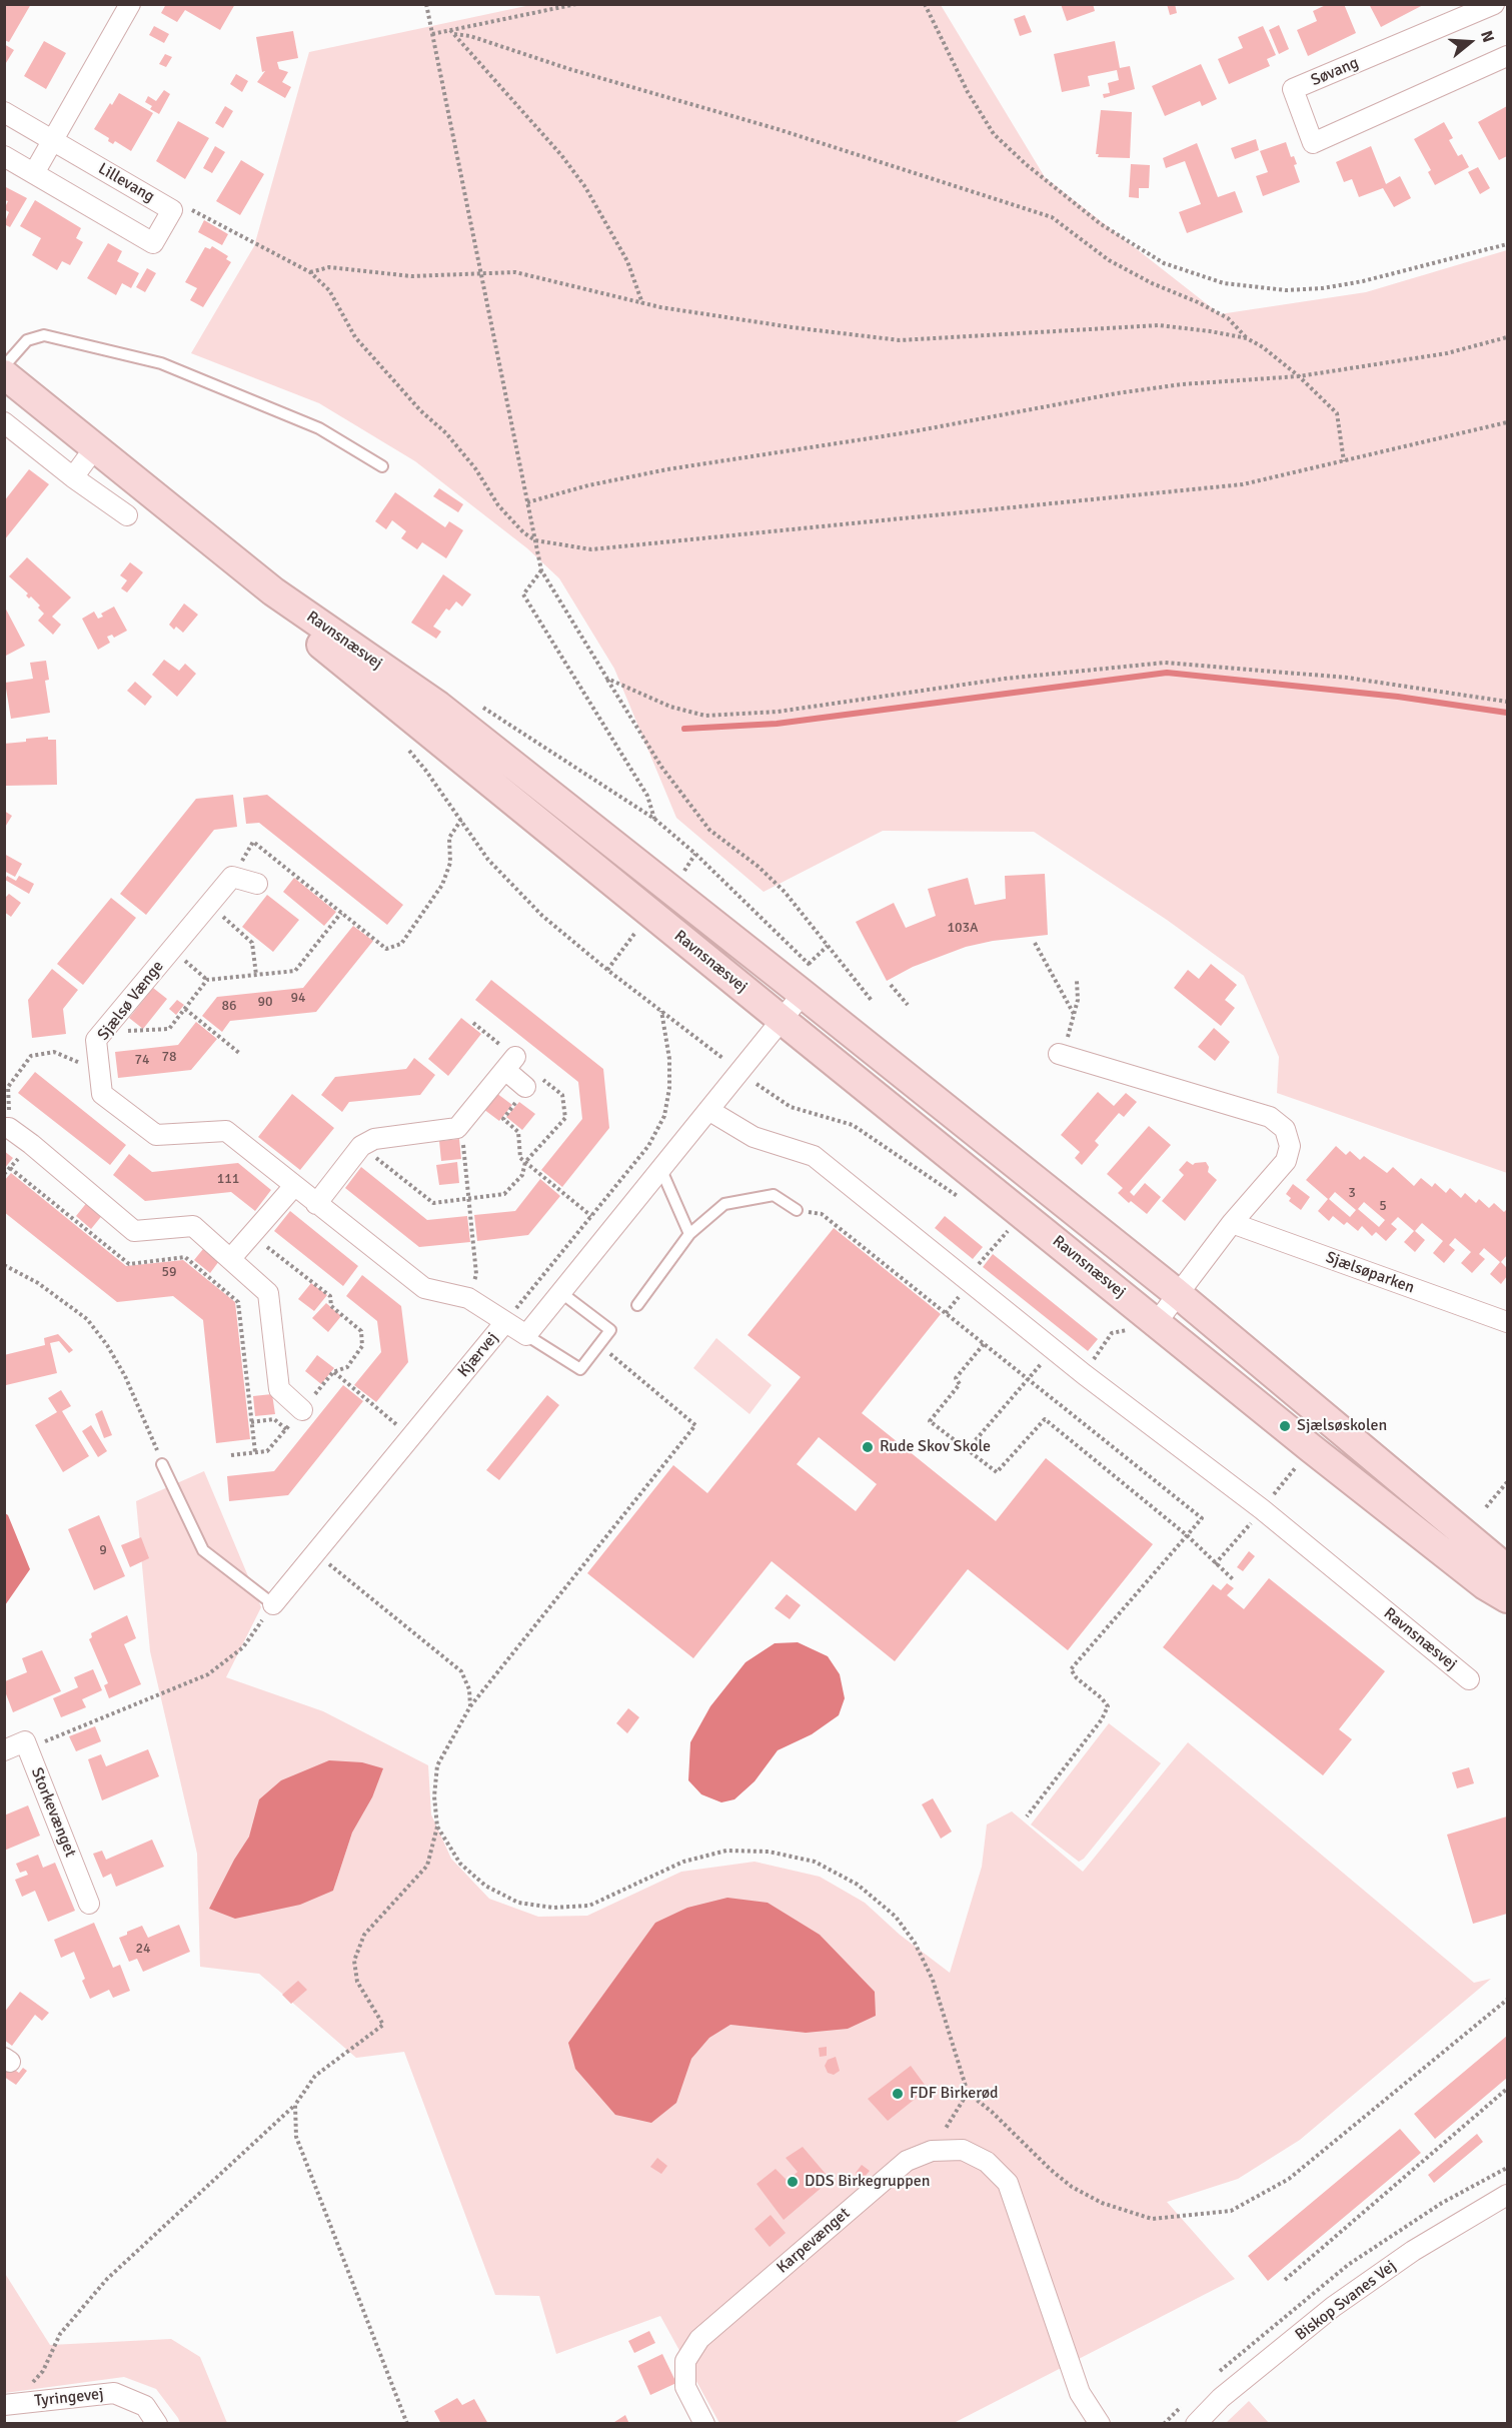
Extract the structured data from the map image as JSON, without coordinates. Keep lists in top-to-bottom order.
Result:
{
  "streets": {
    "main road": ["Ravnsnæsvej"],
    "street": [
      "Søvang",
      "Lillevang",
      "Sjælsø Vænge",
      "Sjælsøparken",
      "Kjærvej",
      "Storkevænget",
      "Karpevænget",
      "Biskop Svanes Vej",
      "Tyringevej"
    ]
  },
  "crossings": [
    ["Ravnsnæsvej", "Kjærvej"],
    ["Sjælsø Vænge", "Kjærvej"]
  ],
  "places": [
    "Sjælsøskolen",
    "Rude Skov Skole",
    "FDF Birkerød",
    "DDS Birkegruppen"
  ],
  "house_numbers": [
    "103A",
    "94",
    "90",
    "86",
    "78",
    "74",
    "111",
    "3",
    "5",
    "59",
    "9",
    "24"
  ],
  "north": "right"
}
